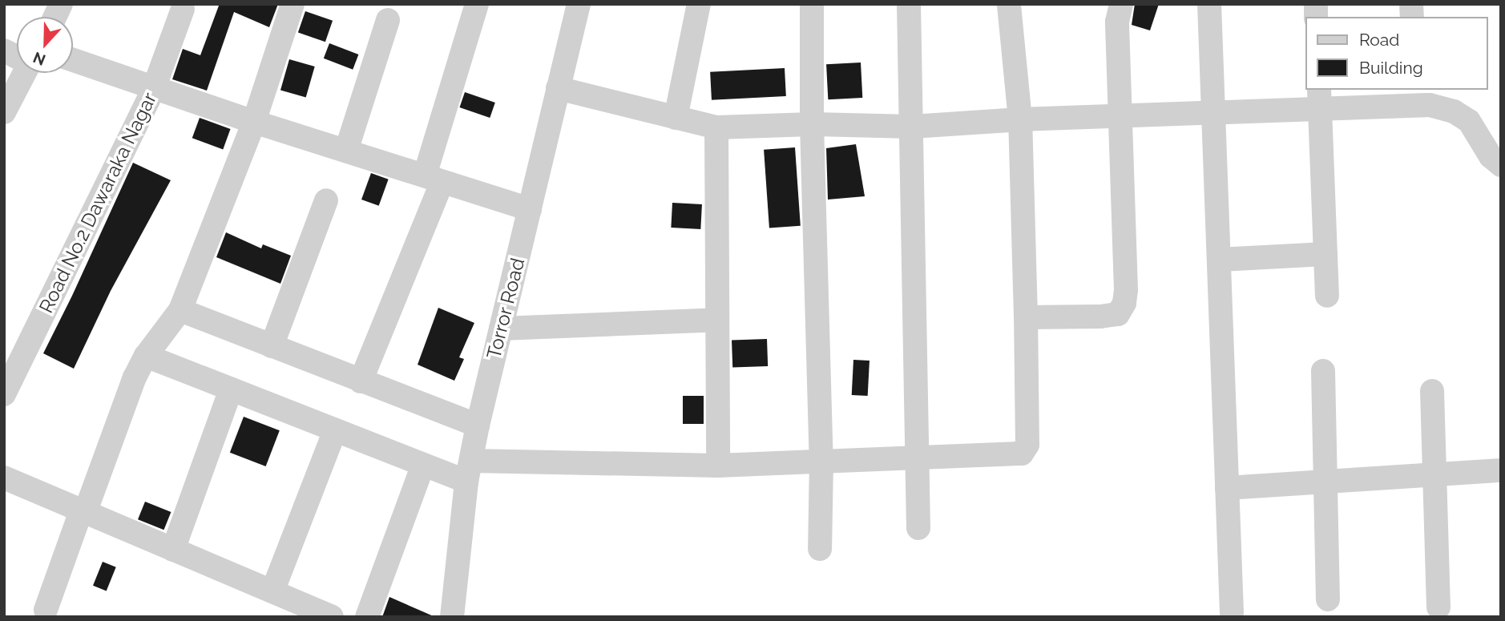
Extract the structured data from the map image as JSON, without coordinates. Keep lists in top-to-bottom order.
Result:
{
  "streets": {
    "street": ["Road No.2 Dawaraka Nagar", "Torror Road"]
  },
  "legend": ["Road", "Building"],
  "north": "bottom"
}
